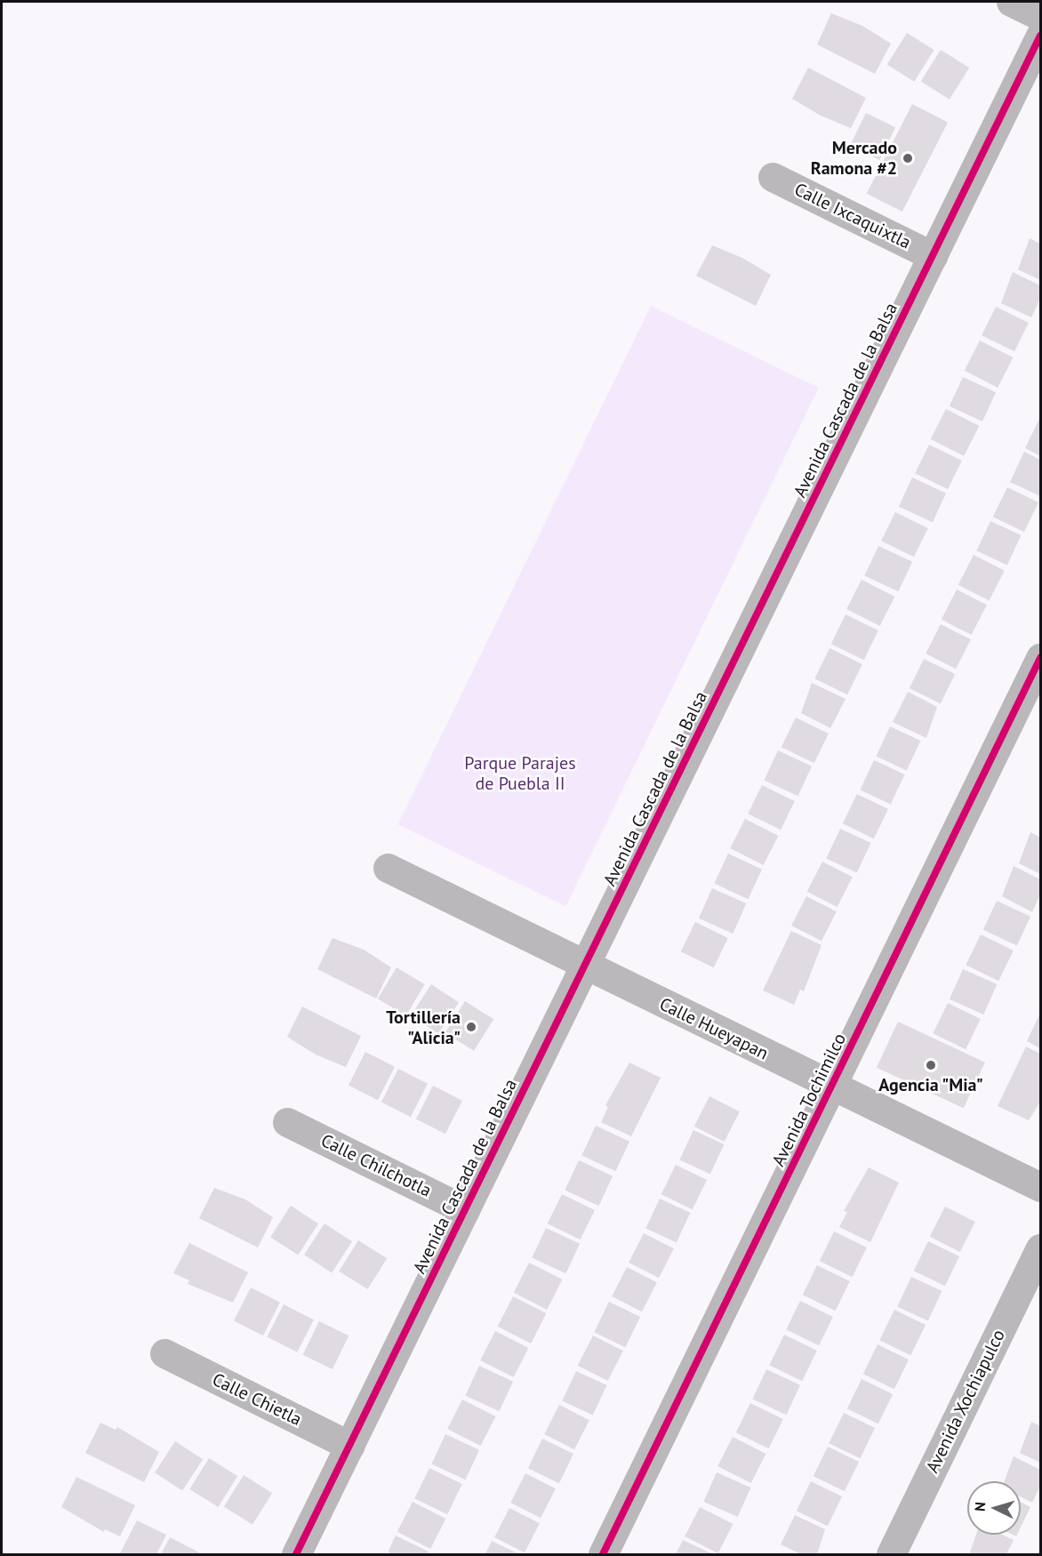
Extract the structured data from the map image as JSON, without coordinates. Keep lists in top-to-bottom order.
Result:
{
  "streets": {
    "street": [
      "Calle Ixcaquixtla",
      "Avenida Cascada de la Balsa",
      "Calle Hueyapan",
      "Avenida Tochimilco",
      "Calle Chilchotla",
      "Calle Chietla",
      "Avenida Xochiapulco"
    ]
  },
  "crossings": [
    ["Calle Ixcaquixtla", "Avenida Cascada de la Balsa"],
    ["Avenida Cascada de la Balsa", "Calle Hueyapan"],
    ["Avenida Cascada de la Balsa", "Calle Chilchotla"],
    ["Avenida Cascada de la Balsa", "Calle Chietla"],
    ["Calle Hueyapan", "Avenida Tochimilco"]
  ],
  "parks": ["Parque Parajes de Puebla II"],
  "places": ["Mercado Ramona #2", "Tortillería \"Alicia\"", "Agencia \"Mia\""],
  "north": "left"
}
